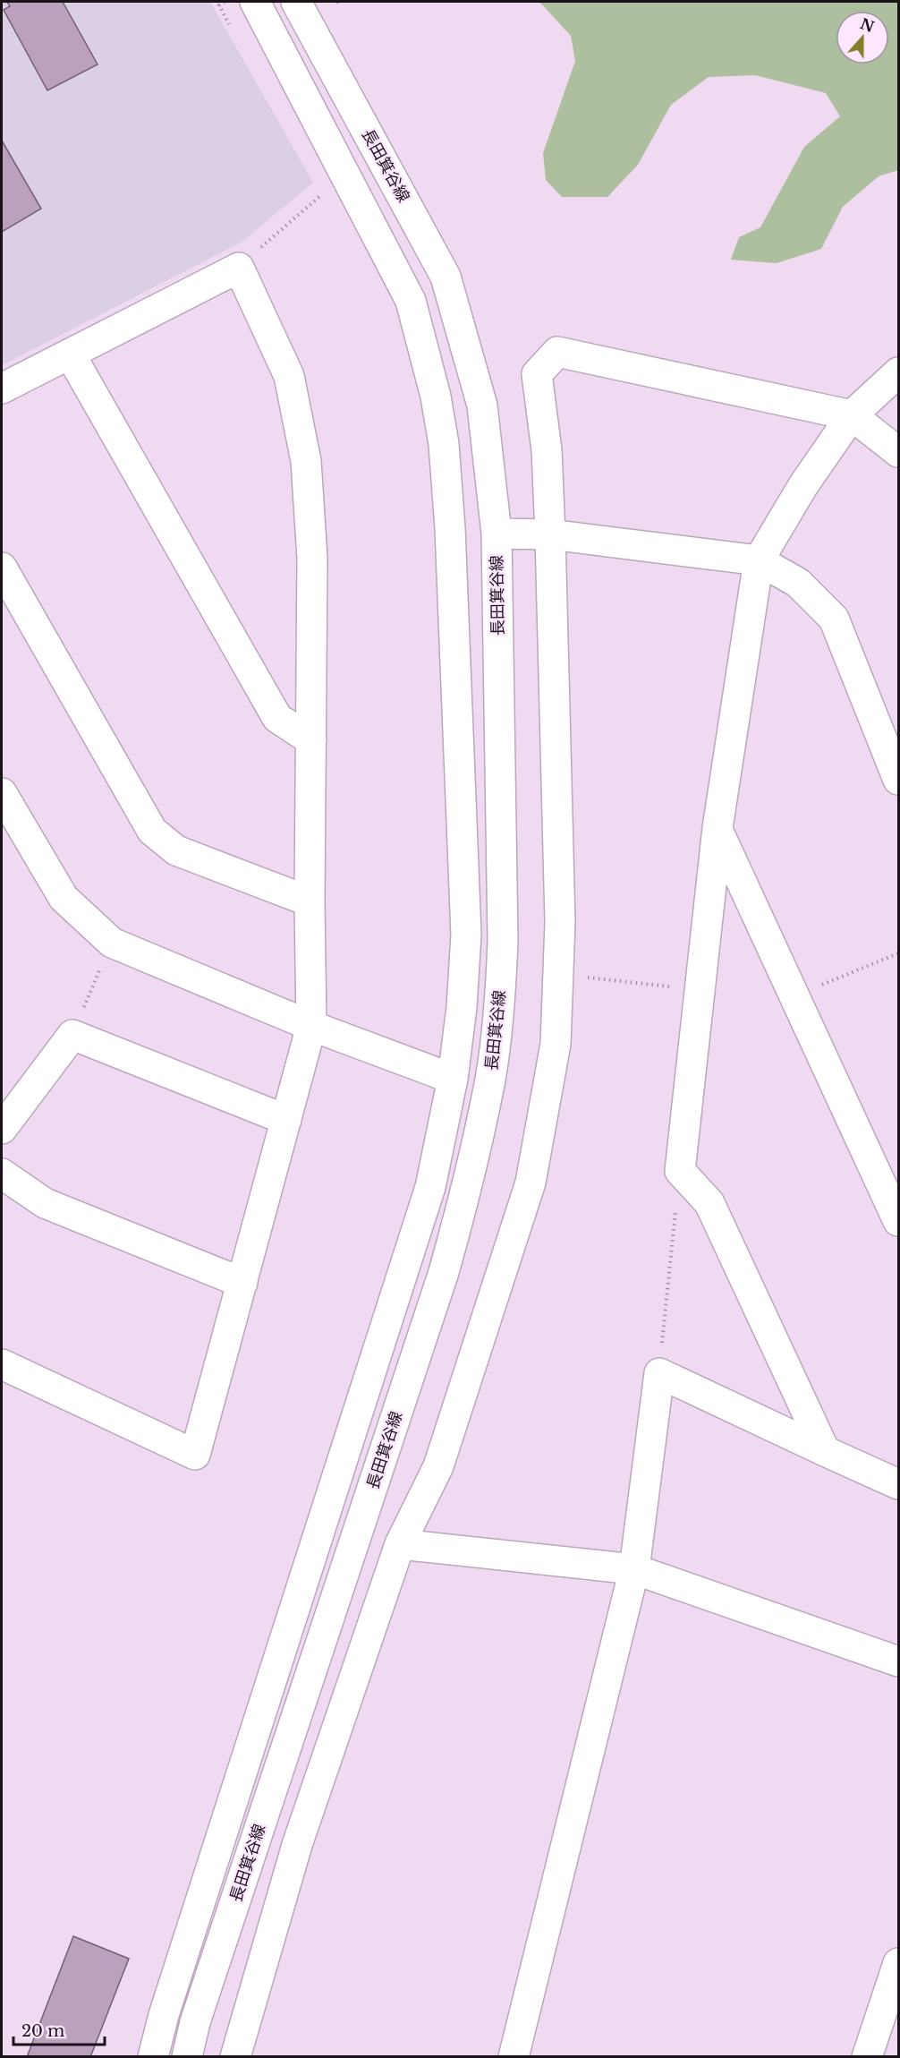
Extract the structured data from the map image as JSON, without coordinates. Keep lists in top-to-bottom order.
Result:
{
  "streets": {
    "street": ["長田箕谷線"]
  },
  "scale_bar": "20 m",
  "north": "top"
}
